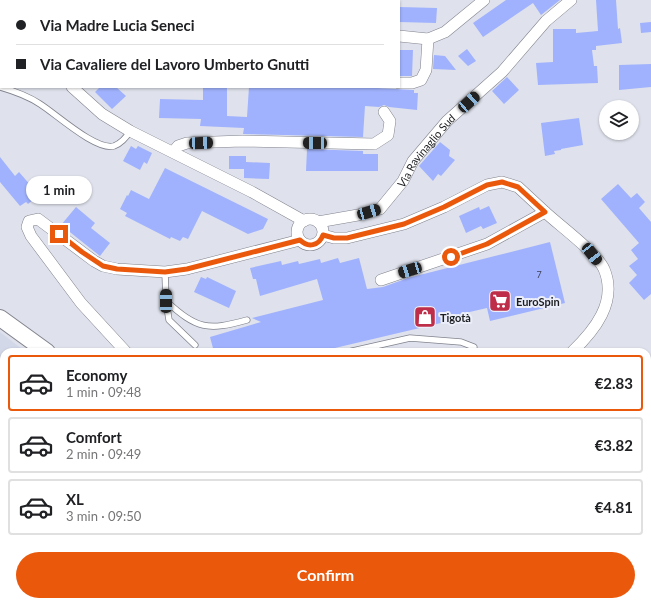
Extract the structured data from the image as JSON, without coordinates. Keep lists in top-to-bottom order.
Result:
{
  "streets": {
    "street": ["Via Ravinaglio Sud"]
  },
  "places": {
    "supermarket": ["EuroSpin"],
    "shop": ["Tigotà"]
  },
  "house_numbers": ["7"],
  "page": {
    "banner": ["Via Madre Lucia Seneci", "Via Cavaliere del Lavoro Umberto Gnutti"],
    "bubble": "1 min",
    "list": [
      {
        "name": "Economy",
        "note": "1 min · 09:48",
        "value": "€2.83"
      },
      {
        "name": "Comfort",
        "note": "2 min · 09:49",
        "value": "€3.82"
      },
      {
        "name": "XL",
        "note": "3 min · 09:50",
        "value": "€4.81"
      }
    ],
    "buttons": "Confirm"
  }
}
